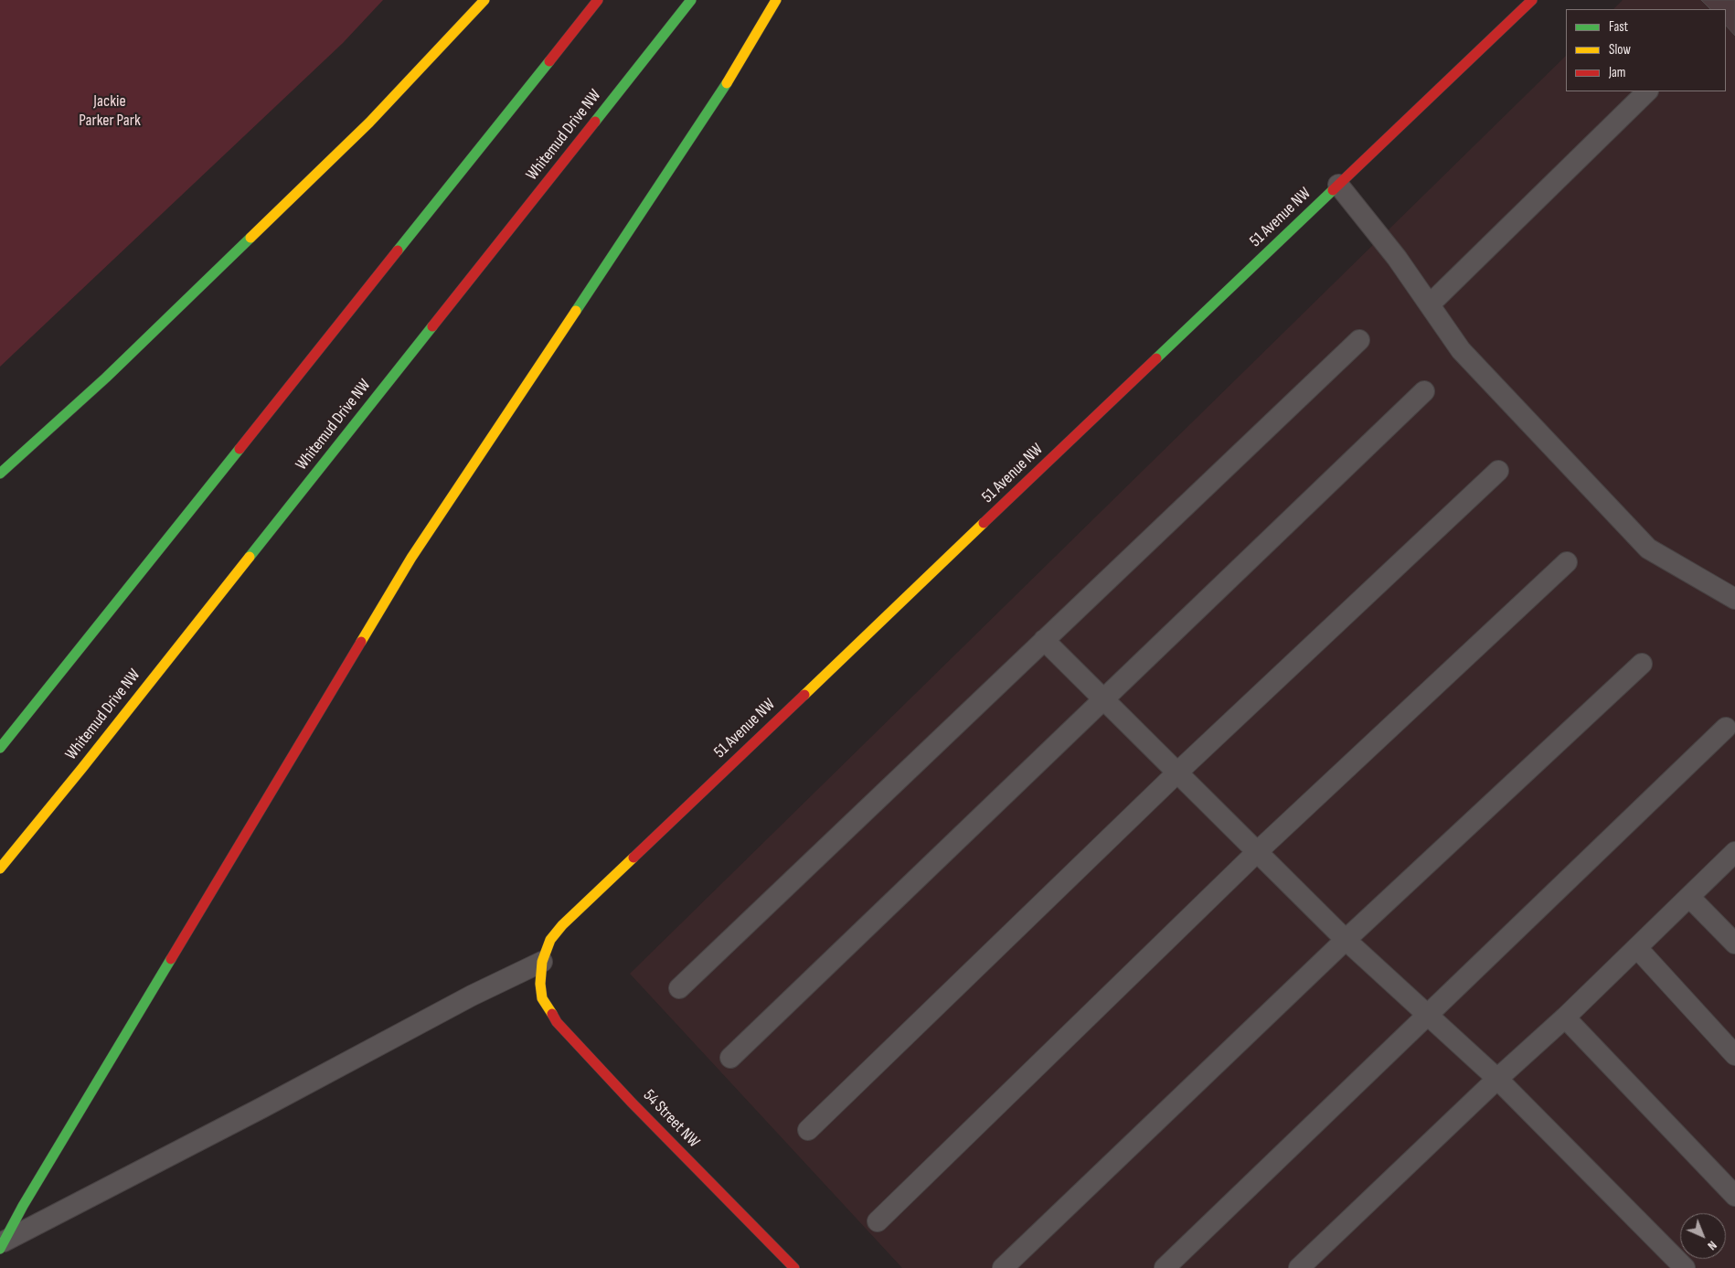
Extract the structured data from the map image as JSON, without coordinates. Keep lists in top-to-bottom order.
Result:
{
  "streets": {
    "main road": ["Whitemud Drive NW", "51 Avenue NW", "54 Street NW"]
  },
  "crossings": [
    ["51 Avenue NW", "54 Street NW"]
  ],
  "parks": ["Jackie Parker Park"],
  "legend": ["Fast", "Slow", "Jam"],
  "north": "bottom right"
}
